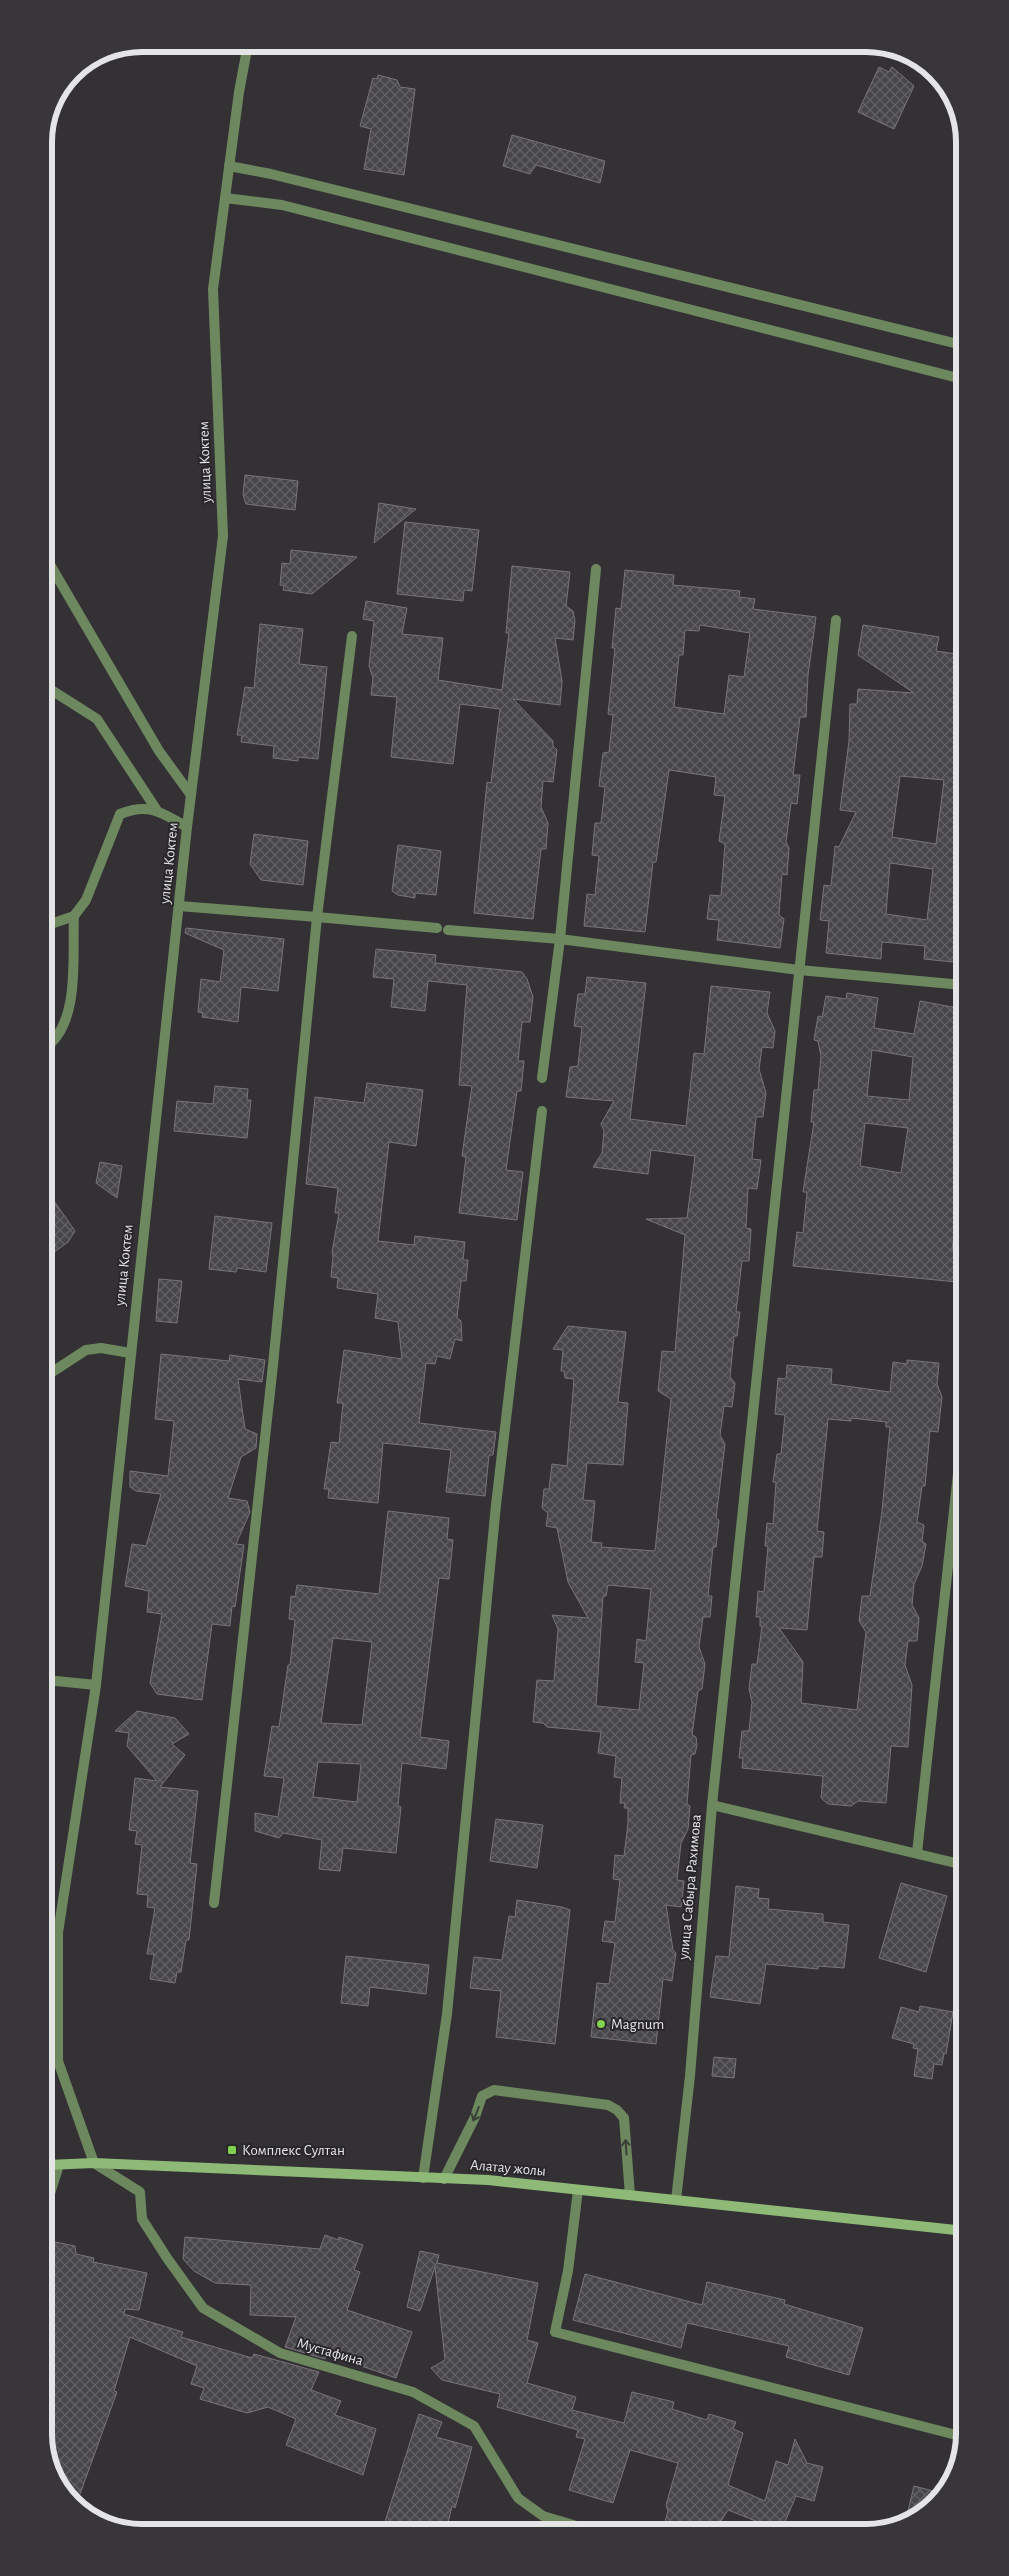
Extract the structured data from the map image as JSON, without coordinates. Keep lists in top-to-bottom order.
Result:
{
  "streets": {
    "main road": ["Алатау жолы"],
    "street": ["улица Коктем", "улица Сабыра Рахимова", "Мустафина"]
  },
  "crossings": [
    ["улица Коктем", "Алатау жолы"],
    ["улица Коктем", "Мустафина"],
    ["улица Сабыра Рахимова", "Алатау жолы"],
    ["Алатау жолы", "Мустафина"]
  ],
  "places": {
    "other": ["Magnum"],
    "transit": ["Комплекс Султан"]
  }
}
